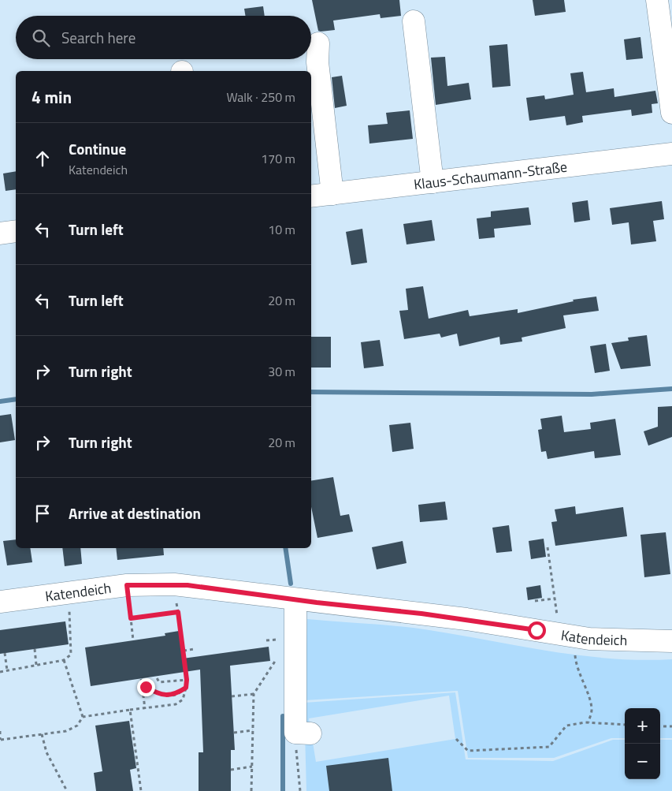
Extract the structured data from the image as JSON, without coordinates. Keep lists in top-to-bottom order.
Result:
{
  "streets": {
    "street": ["Klaus-Schaumann-Straße", "Katendeich"]
  },
  "page": {
    "search": "Search here",
    "heading": ["4 min", "Walk · 250 m"],
    "list": [
      ["Continue", "Katendeich", "170 m"],
      ["Turn left", "10 m"],
      ["Turn left", "20 m"],
      ["Turn right", "30 m"],
      ["Turn right", "20 m"],
      "Arrive at destination"
    ],
    "map_buttons": ["+", "−"]
  }
}
